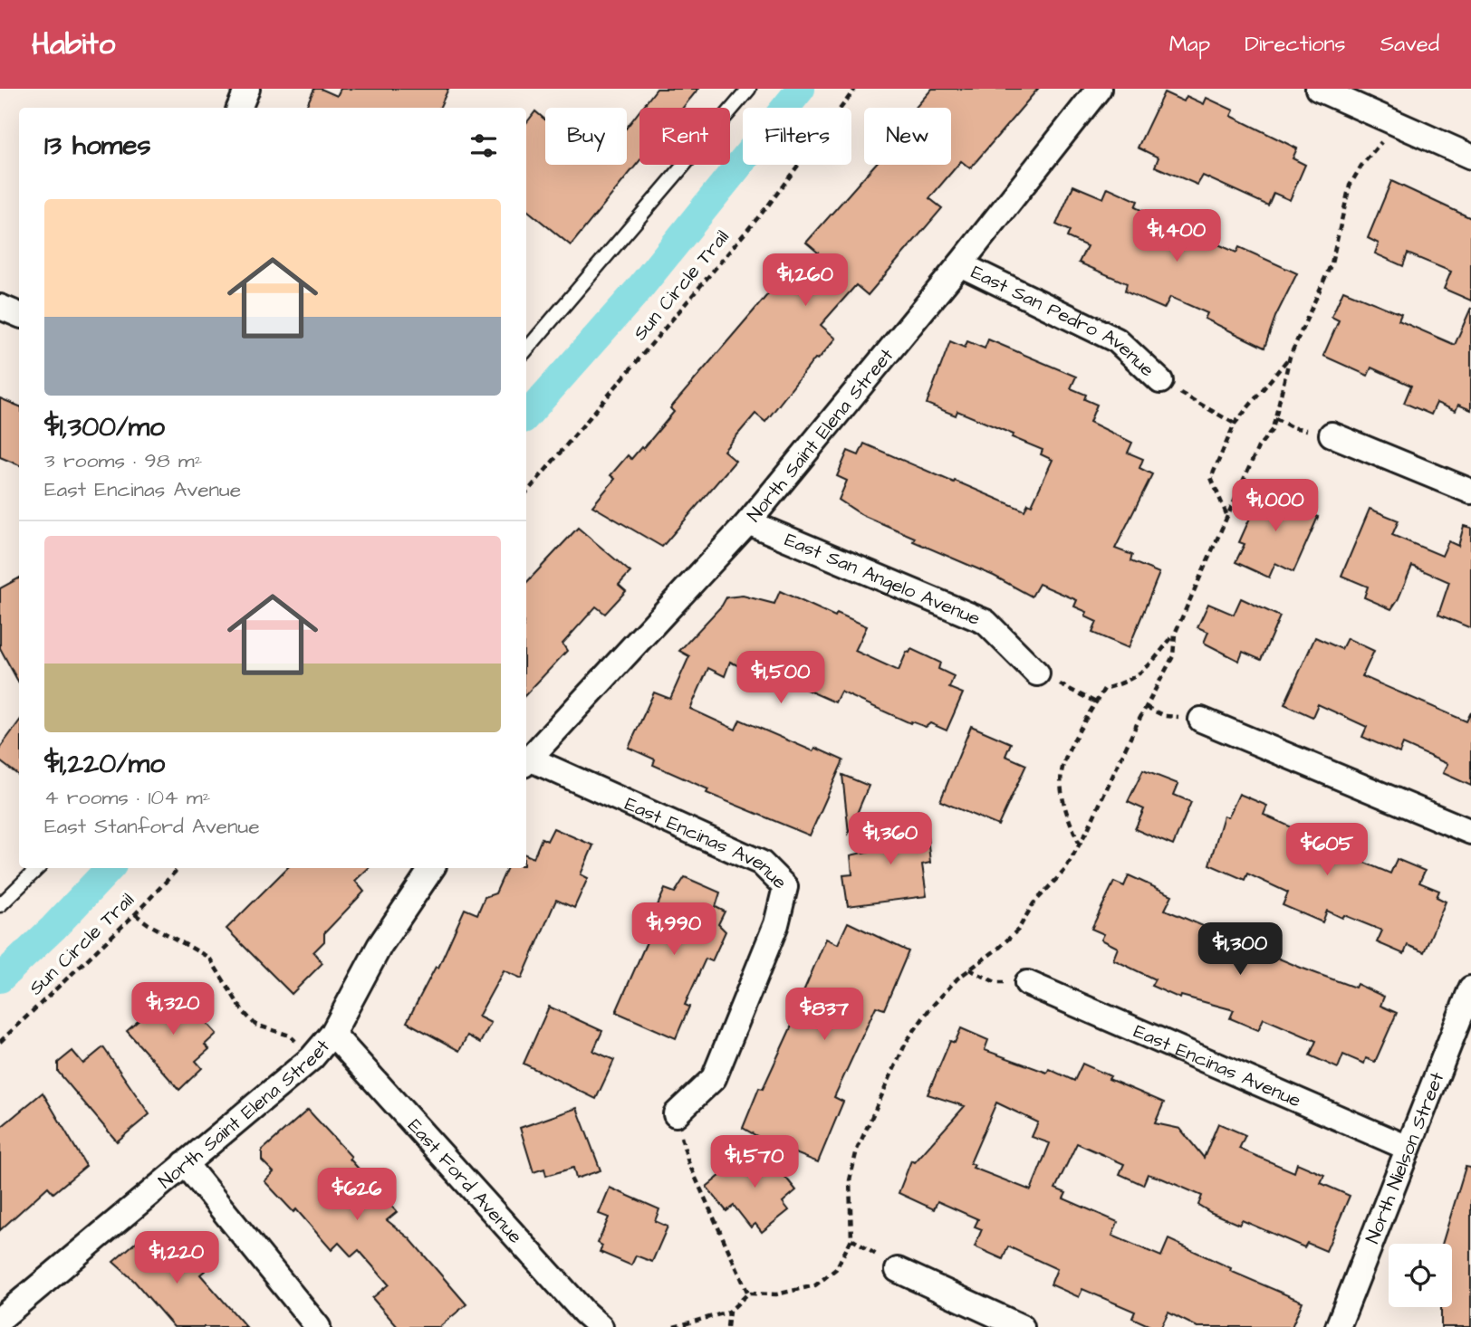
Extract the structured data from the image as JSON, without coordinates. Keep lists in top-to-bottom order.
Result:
{
  "streets": {
    "street": [
      "East San Pedro Avenue",
      "North Saint Elena Street",
      "East San Angelo Avenue",
      "East Encinas Avenue",
      "North Nielson Street",
      "East Ford Avenue"
    ],
    "path": ["Sun Circle Trail"]
  },
  "crossings": [
    ["East San Pedro Avenue", "North Saint Elena Street"],
    ["North Saint Elena Street", "East San Angelo Avenue"],
    ["North Saint Elena Street", "East Encinas Avenue"],
    ["North Saint Elena Street", "East Ford Avenue"],
    ["East Encinas Avenue", "North Nielson Street"]
  ],
  "page": {
    "header": "Habito",
    "nav": ["Map", "Directions", "Saved"],
    "chip": [
      "Buy",
      "Rent",
      "Filters",
      "New"
    ],
    "heading": "13 homes",
    "list": [
      {
        "name": "$1,300/mo",
        "note": "3 rooms · 98 m² · East Encinas Avenue"
      },
      {
        "name": "$1,220/mo",
        "note": "4 rooms · 104 m² · East Stanford Avenue"
      }
    ],
    "price": [
      "$1,400",
      "$1,260",
      "$1,000",
      "$1,500",
      "$1,360",
      "$605",
      "$1,990",
      "$1,300",
      "$1,320",
      "$837",
      "$1,570",
      "$626",
      "$1,220"
    ]
  }
}
